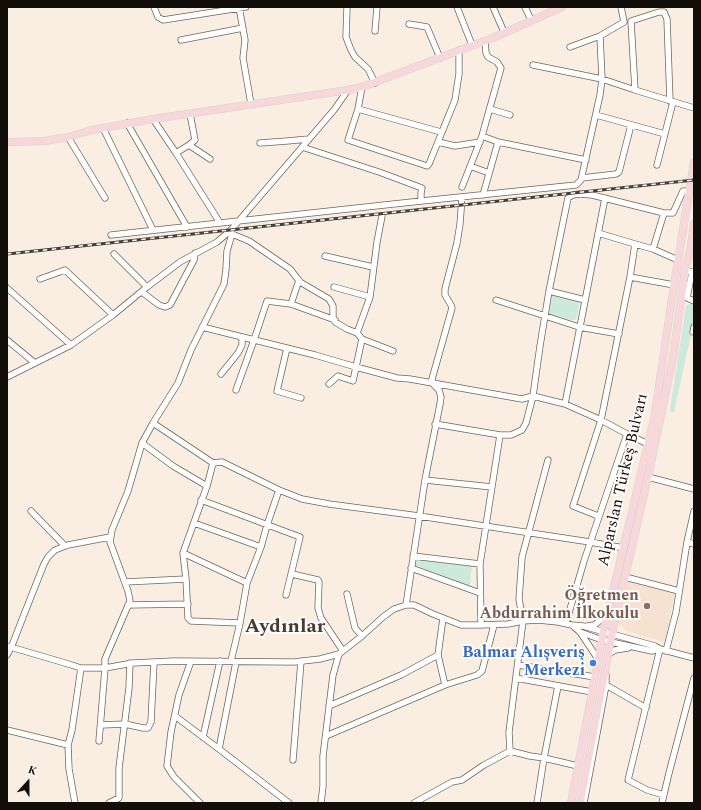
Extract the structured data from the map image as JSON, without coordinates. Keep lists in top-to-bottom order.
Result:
{
  "streets": {
    "main road": ["Alparslan Türkeş Bulvarı"]
  },
  "districts": ["Aydınlar"],
  "places": ["Öğretmen Abdurrahim İlkokulu", "Balmar Alışveriş Merkezi"],
  "north": "top"
}
